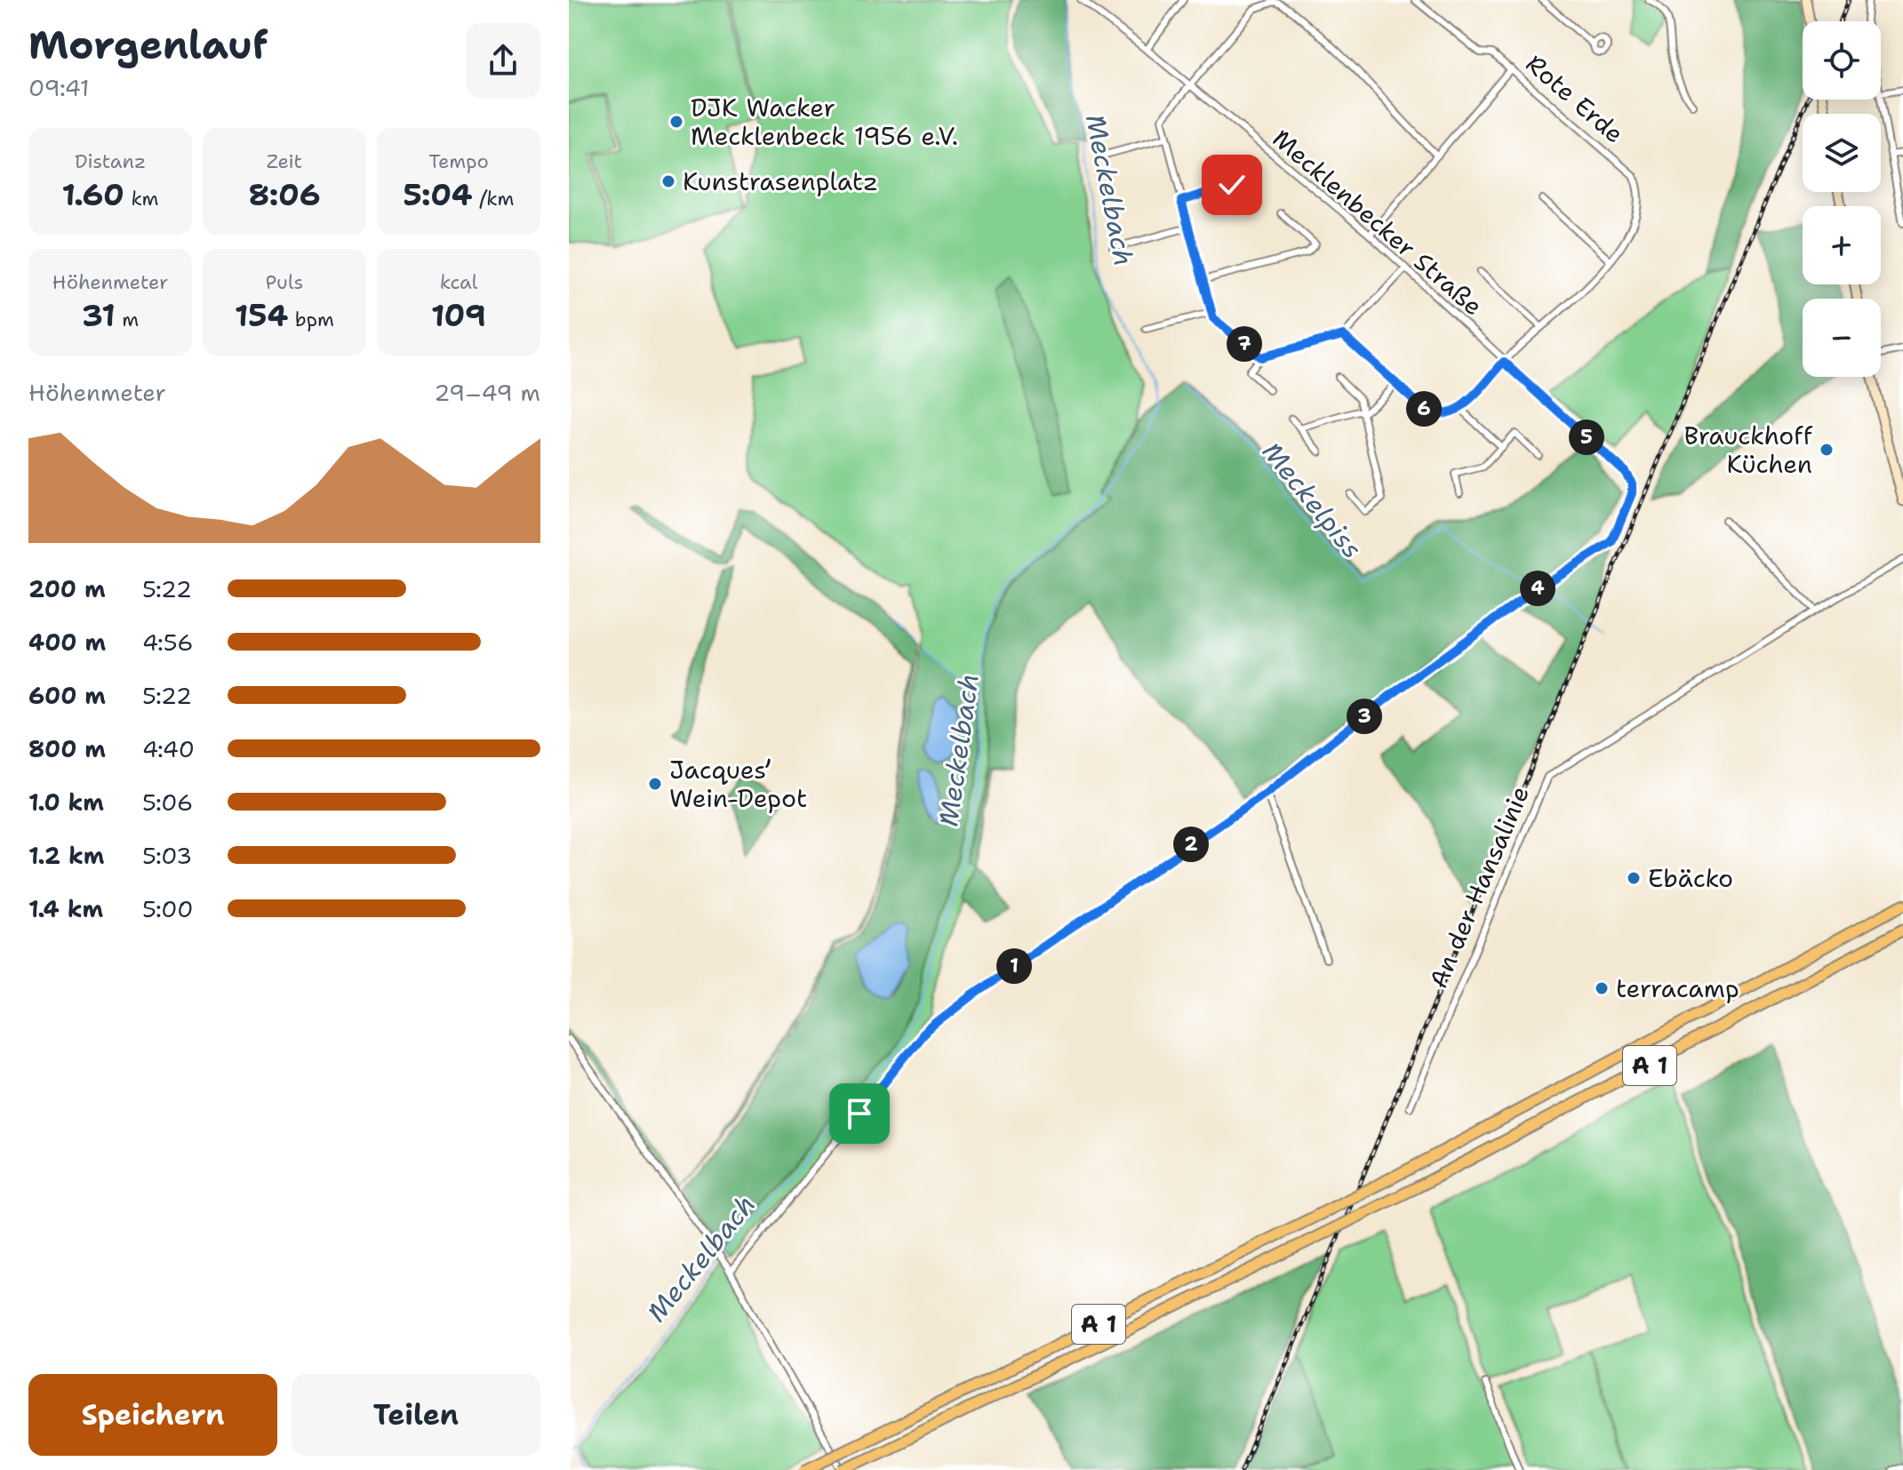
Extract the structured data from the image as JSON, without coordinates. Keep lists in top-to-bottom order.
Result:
{
  "streets": {
    "highway": ["A 1"],
    "street": ["Rote Erde", "Mecklenbecker Straße", "An der Hansalinie"]
  },
  "crossings": [
    ["Rote Erde", "Mecklenbecker Straße"]
  ],
  "water": ["Meckelbach", "Meckelpiss"],
  "places": [
    "DJK Wacker Mecklenbeck 1956 e.V.",
    "Kunstrasenplatz",
    "Brauckhoff Küchen",
    "Jacques’ Wein-Depot",
    "Ebäcko",
    "terracamp"
  ],
  "page": {
    "heading": ["Morgenlauf", "09:41"],
    "map_buttons": ["+", "−"],
    "stats": [
      ["Distanz", "1.60 km"],
      ["Zeit", "8:06"],
      ["Tempo", "5:04 /km"],
      ["Höhenmeter", "31 m"],
      ["Puls", "154 bpm"],
      ["kcal", "109"]
    ],
    "pins": [
      "7",
      "6",
      "5",
      "4",
      "3",
      "2",
      "1"
    ],
    "chart": ["Höhenmeter", "29–49 m"],
    "list": [
      {
        "name": "200 m",
        "note": "5:22"
      },
      {
        "name": "400 m",
        "note": "4:56"
      },
      {
        "name": "600 m",
        "note": "5:22"
      },
      {
        "name": "800 m",
        "note": "4:40"
      },
      {
        "name": "1.0 km",
        "note": "5:06"
      },
      {
        "name": "1.2 km",
        "note": "5:03"
      },
      {
        "name": "1.4 km",
        "note": "5:00"
      }
    ],
    "buttons": ["Speichern", "Teilen"]
  }
}
